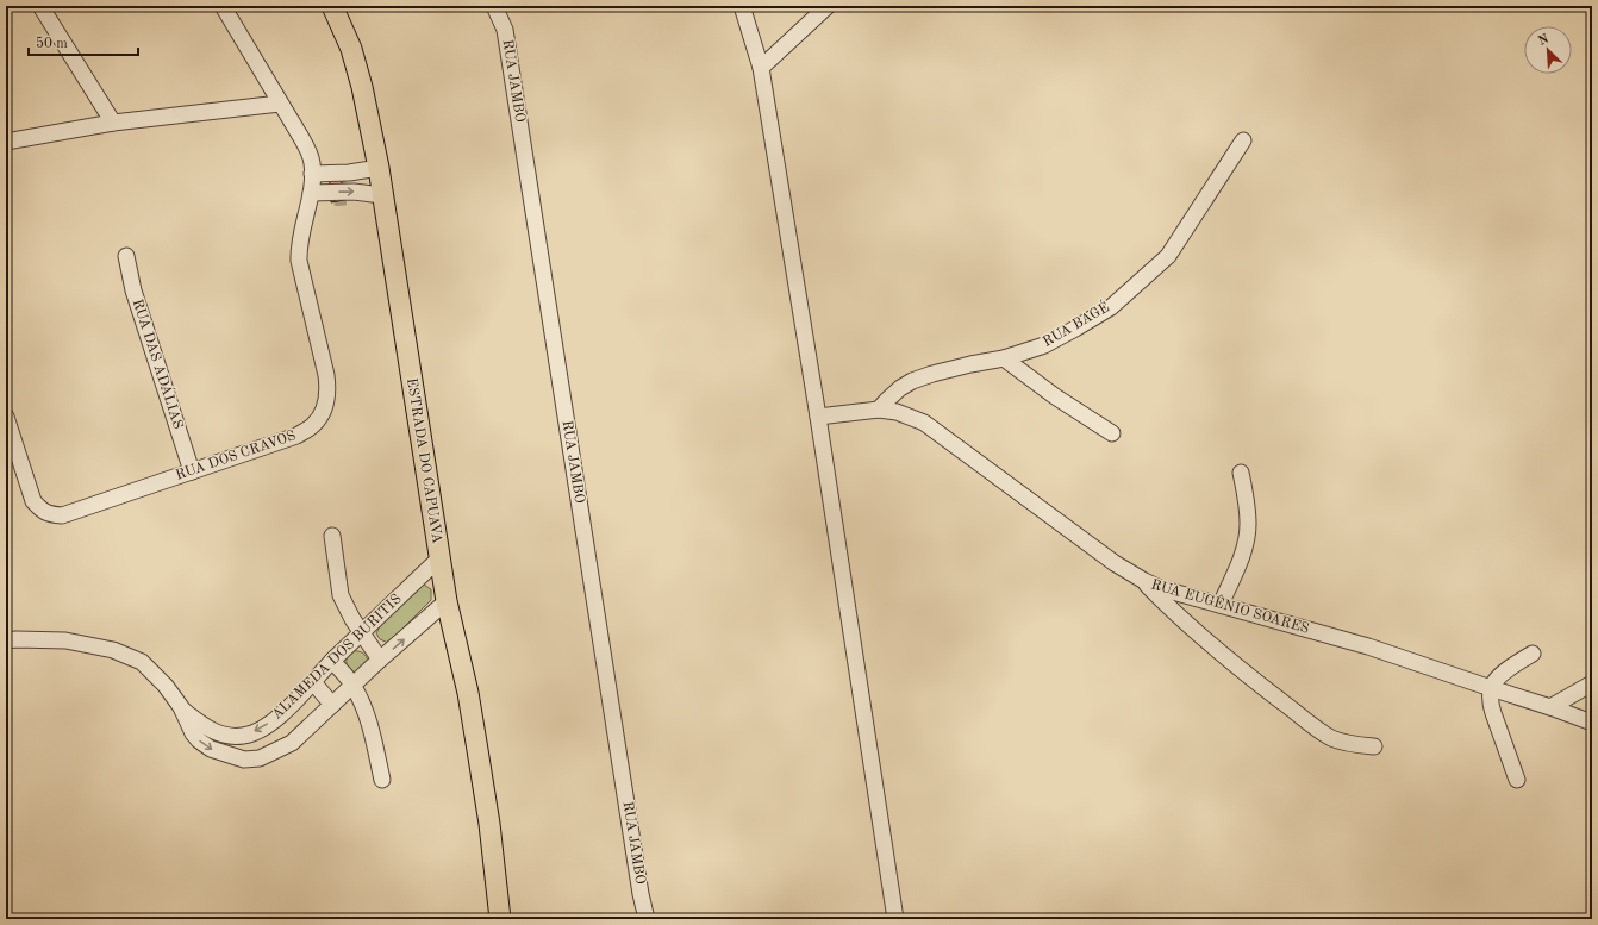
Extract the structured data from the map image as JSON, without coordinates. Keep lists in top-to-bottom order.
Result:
{
  "streets": {
    "main road": ["ESTRADA DO CAPUAVA"],
    "street": [
      "RUA JAMBO",
      "RUA BAGÉ",
      "RUA DAS ADÁLIAS",
      "RUA DOS CRAVOS",
      "RUA EUGÊNIO SOARES",
      "ALAMEDA DOS BURITIS"
    ]
  },
  "crossings": [
    ["RUA BAGÉ", "RUA EUGÊNIO SOARES"],
    ["RUA DAS ADÁLIAS", "RUA DOS CRAVOS"],
    ["ESTRADA DO CAPUAVA", "ALAMEDA DOS BURITIS"]
  ],
  "one_way": ["ALAMEDA DOS BURITIS"],
  "scale_bar": "50 m",
  "north": "top left"
}
